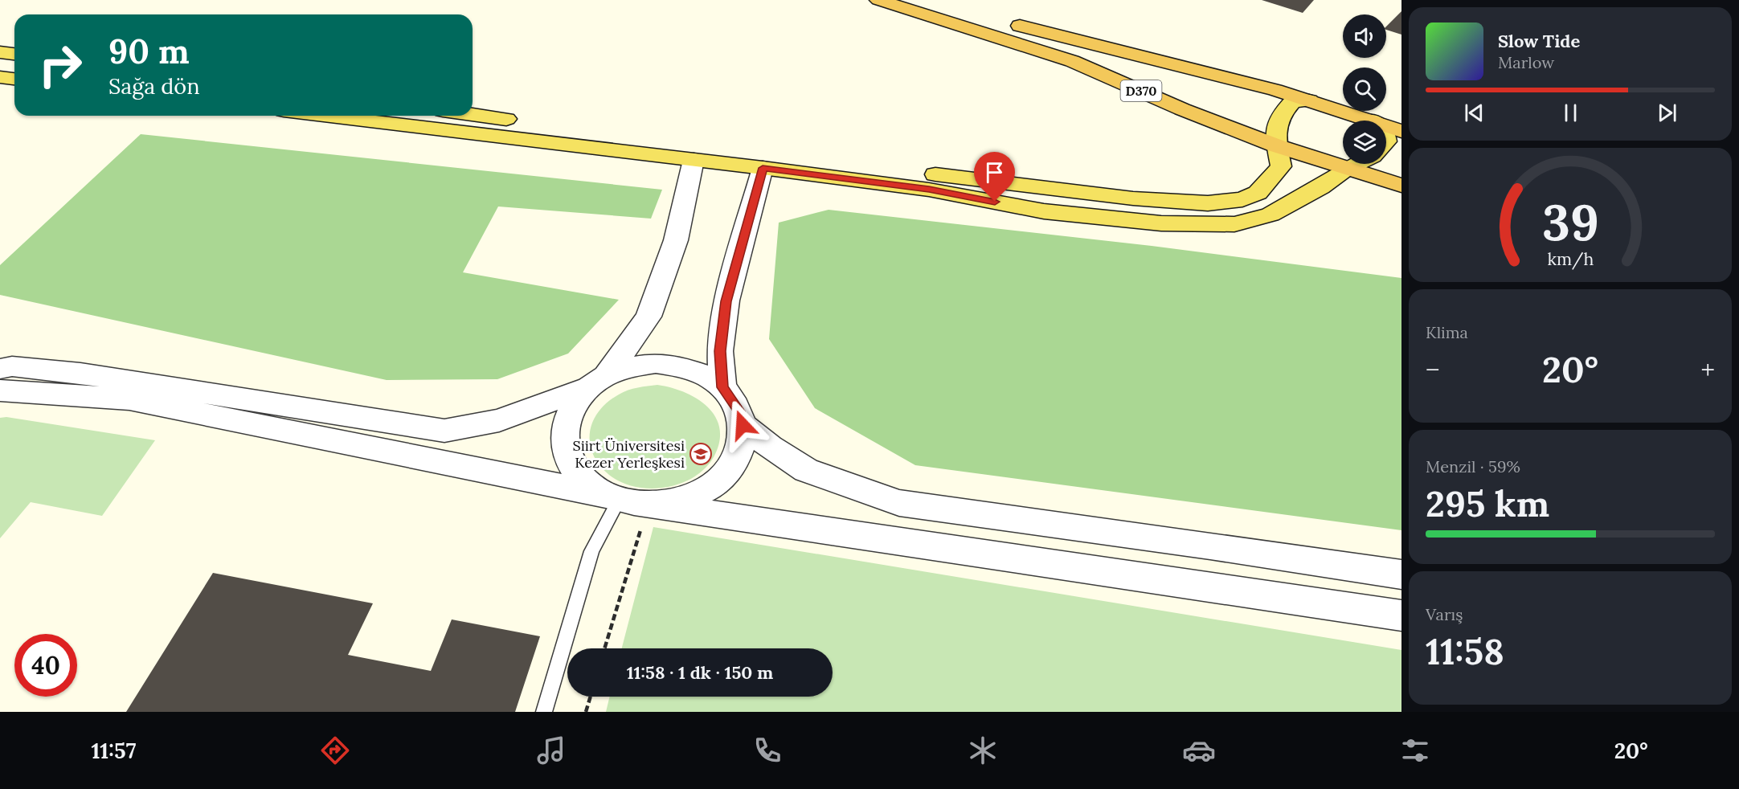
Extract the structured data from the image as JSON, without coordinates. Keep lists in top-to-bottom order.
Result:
{
  "streets": {
    "highway": ["D370"]
  },
  "places": {
    "school or university": ["Siirt Üniversitesi Kezer Yerleşkesi"]
  },
  "page": {
    "turn": ["90 m", "Sağa dön"],
    "song": ["Slow Tide", "Marlow"],
    "tile": [
      "Klima",
      ["Menzil · 59%", "295 km"],
      ["Varış", "11:58"]
    ],
    "heat": ["−", "20°", "+"],
    "limit": "40",
    "trip": "11:58 · 1 dk · 150 m",
    "tabs": ["11:57", "20°"],
    "gauge": ["39", "km/h"]
  }
}
